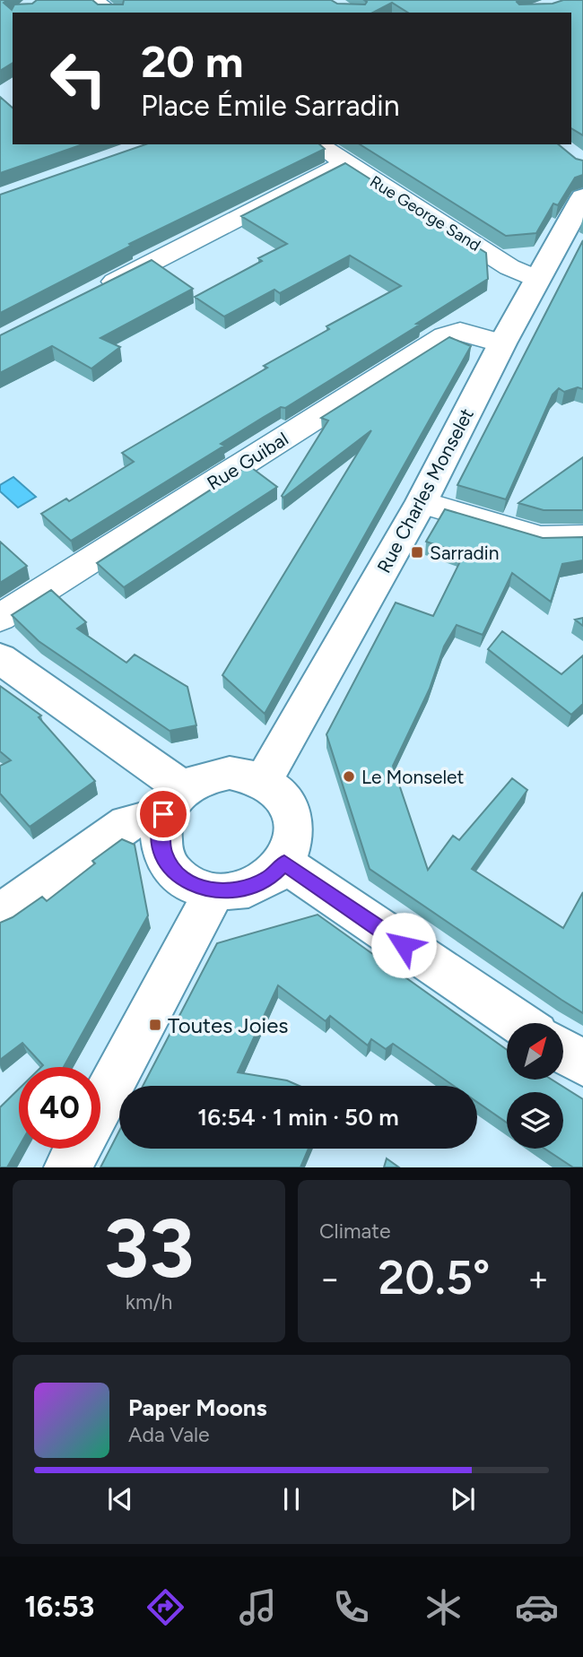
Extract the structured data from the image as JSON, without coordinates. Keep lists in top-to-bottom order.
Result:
{
  "streets": {
    "main road": ["Rue Charles Monselet"],
    "street": ["Rue George Sand", "Rue Guibal"]
  },
  "crossings": [
    ["Rue George Sand", "Rue Charles Monselet"],
    ["Rue Guibal", "Rue Charles Monselet"]
  ],
  "places": {
    "transit": ["Sarradin", "Toutes Joies"],
    "other": ["Le Monselet"]
  },
  "north": "top right",
  "page": {
    "turn": ["20 m", "Place Émile Sarradin"],
    "limit": "40",
    "trip": "16:54 · 1 min · 50 m",
    "tile": [
      ["33", "km/h"],
      "Climate"
    ],
    "heat": ["−", "20.5°", "+"],
    "song": ["Paper Moons", "Ada Vale"],
    "tabs": "16:53"
  }
}
